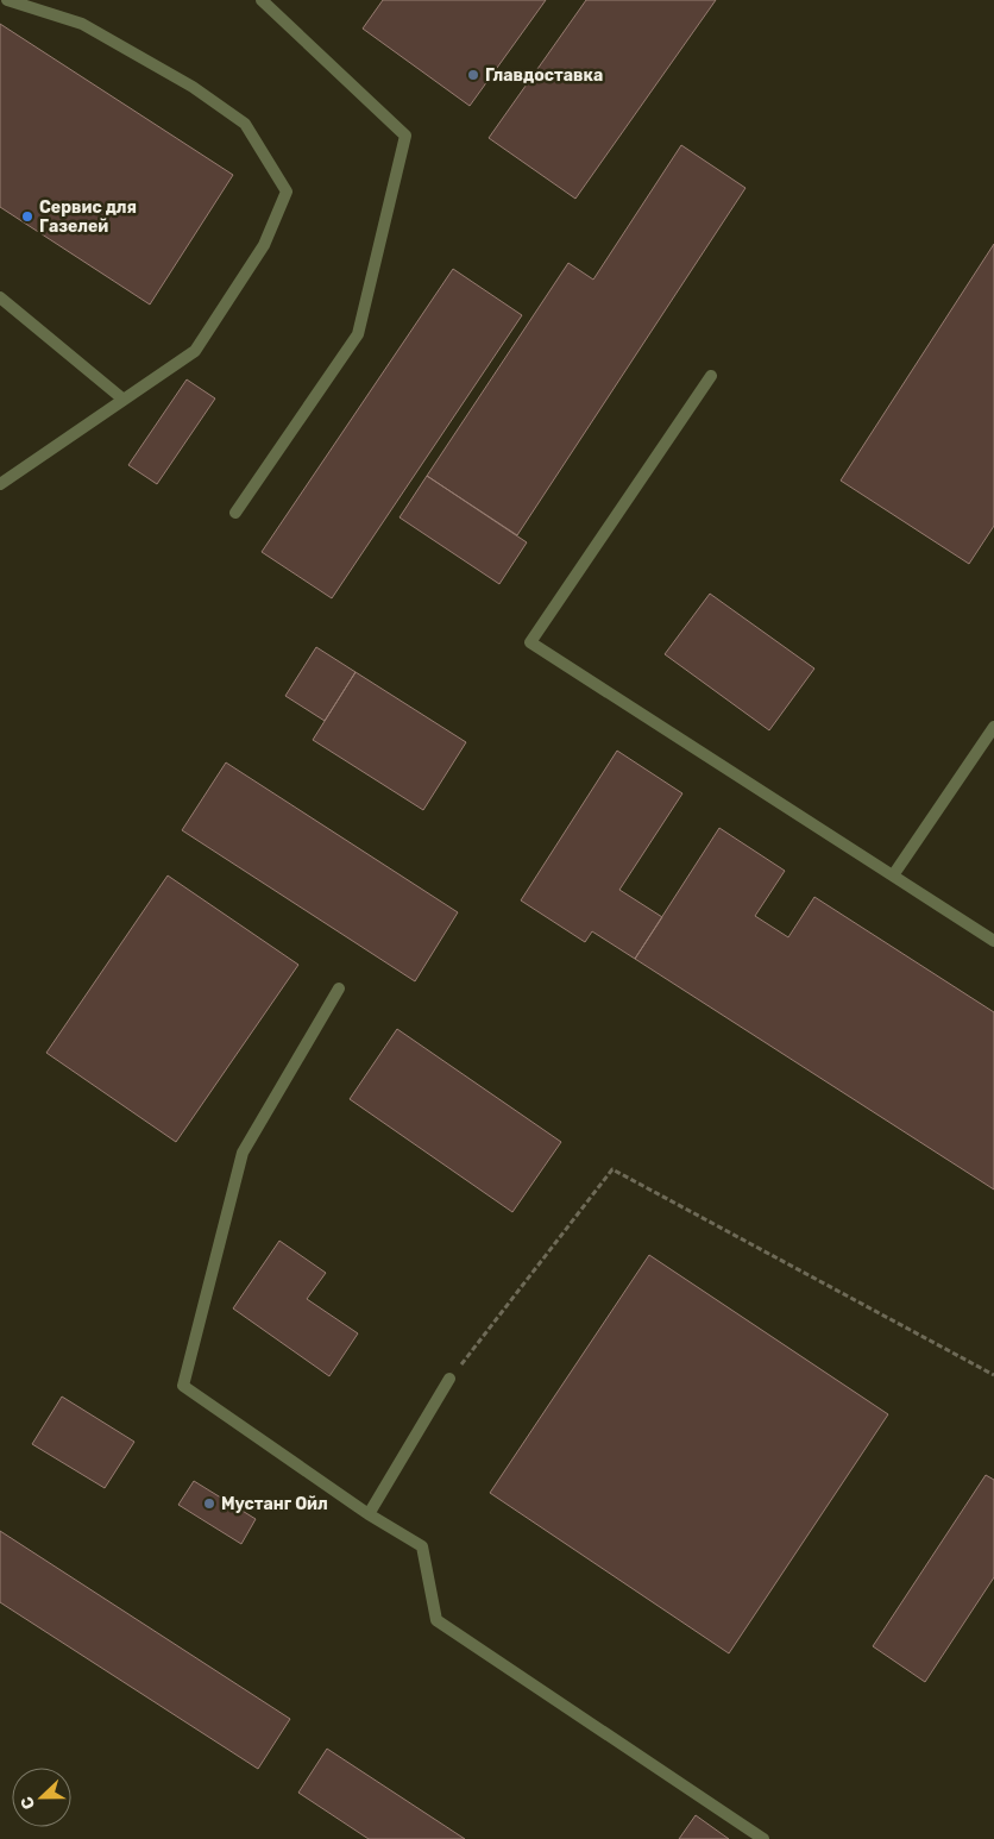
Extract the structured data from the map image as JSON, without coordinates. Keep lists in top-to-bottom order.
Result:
{
  "places": ["Главдоставка", "Сервис для Газелей", "Мустанг Ойл"],
  "north": "left"
}
